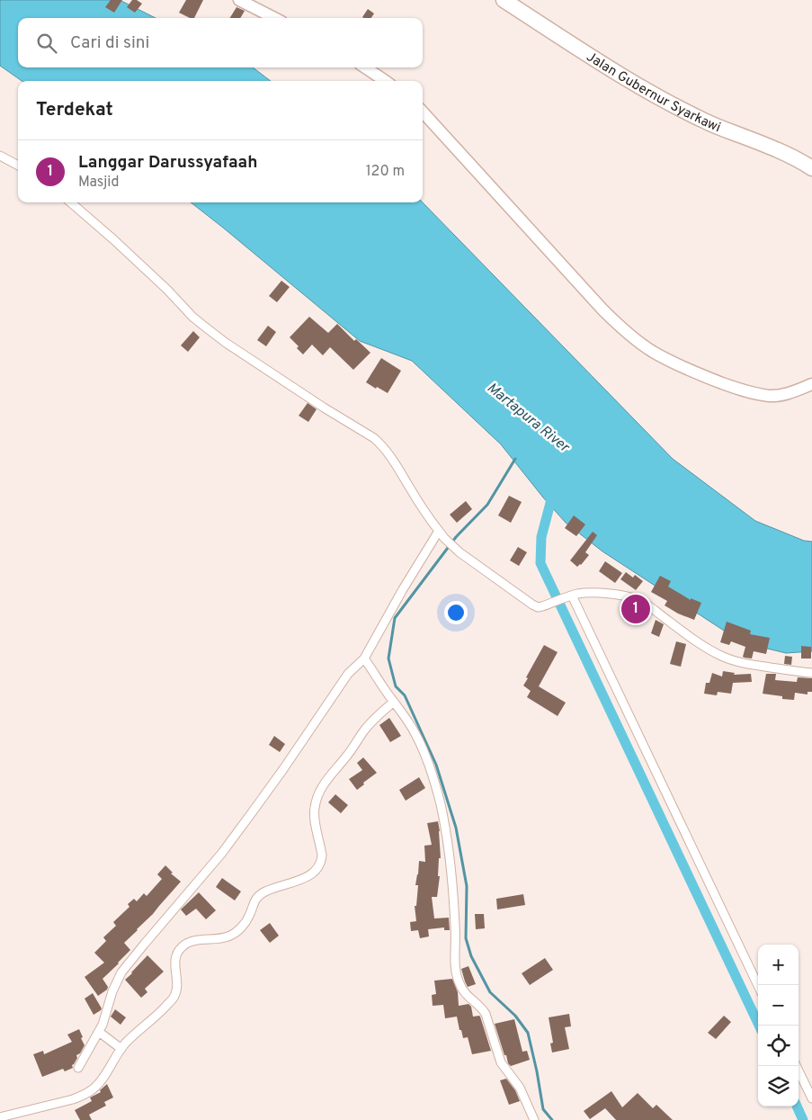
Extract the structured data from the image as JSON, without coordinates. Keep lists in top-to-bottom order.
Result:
{
  "streets": {
    "highway": ["Jalan Gubernur Syarkawi"]
  },
  "water": ["Martapura River"],
  "page": {
    "search": "Cari di sini",
    "heading": "Terdekat",
    "list": [
      {
        "mark": "1",
        "name": "Langgar Darussyafaah",
        "note": "Masjid",
        "value": "120 m"
      }
    ],
    "pins": "1",
    "map_buttons": ["+", "−"]
  }
}
